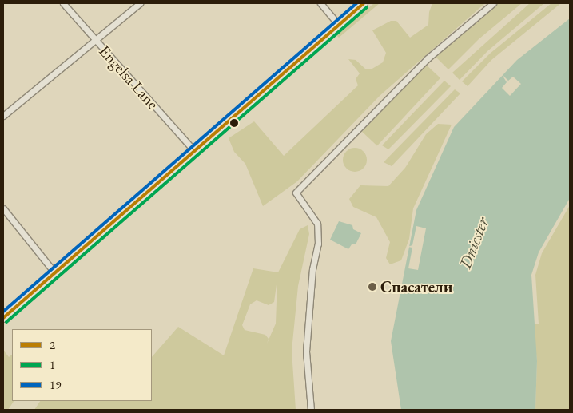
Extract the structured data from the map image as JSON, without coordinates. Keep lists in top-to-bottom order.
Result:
{
  "streets": {
    "street": ["Engelsa Lane"]
  },
  "water": ["Dniester"],
  "places": ["Спасатели"],
  "lines": ["transit line 2", "transit line 19", "transit line 1"],
  "legend": ["2", "1", "19"]
}
